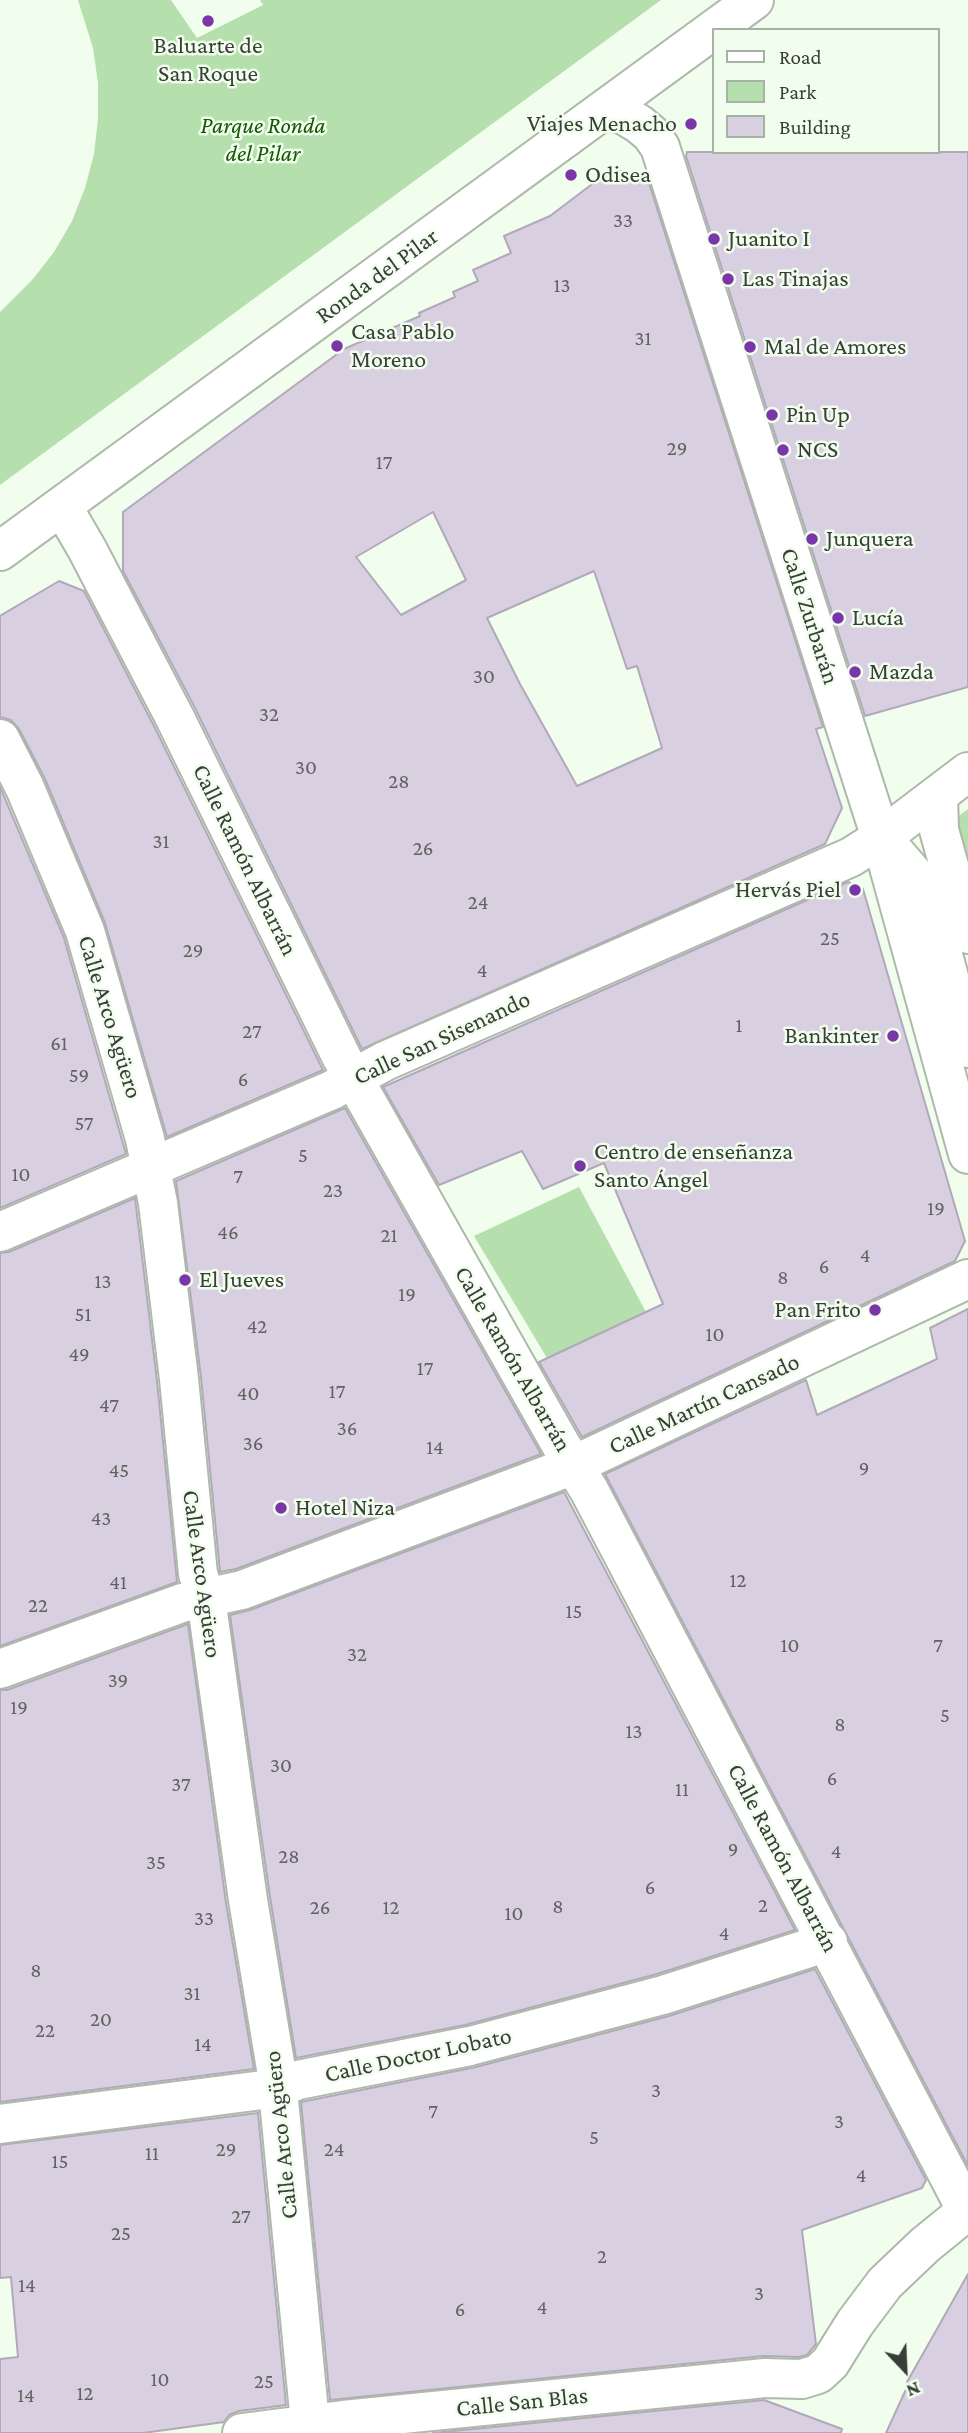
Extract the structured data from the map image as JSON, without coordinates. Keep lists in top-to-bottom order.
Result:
{
  "streets": {
    "street": [
      "Ronda del Pilar",
      "Calle Zurbarán",
      "Calle Ramón Albarrán",
      "Calle Arco Agüero",
      "Calle San Sisenando",
      "Calle Martín Cansado",
      "Calle Doctor Lobato",
      "Calle San Blas"
    ]
  },
  "crossings": [
    ["Ronda del Pilar", "Calle Zurbarán"],
    ["Ronda del Pilar", "Calle Ramón Albarrán"],
    ["Calle Zurbarán", "Calle San Sisenando"],
    ["Calle Ramón Albarrán", "Calle San Sisenando"],
    ["Calle Ramón Albarrán", "Calle Martín Cansado"],
    ["Calle Ramón Albarrán", "Calle Doctor Lobato"],
    ["Calle Ramón Albarrán", "Calle San Blas"],
    ["Calle Arco Agüero", "Calle San Sisenando"],
    ["Calle Arco Agüero", "Calle Martín Cansado"],
    ["Calle Arco Agüero", "Calle Doctor Lobato"],
    ["Calle Arco Agüero", "Calle San Blas"]
  ],
  "parks": ["Parque Ronda del Pilar"],
  "places": [
    "Baluarte de San Roque",
    "Viajes Menacho",
    "Odisea",
    "Juanito I",
    "Las Tinajas",
    "Casa Pablo Moreno",
    "Mal de Amores",
    "Pin Up",
    "NCS",
    "Junquera",
    "Lucía",
    "Mazda",
    "Hervás Piel",
    "Bankinter",
    "Centro de enseñanza Santo Ángel",
    "El Jueves",
    "Pan Frito",
    "Hotel Niza"
  ],
  "house_numbers": [
    "33",
    "13",
    "31",
    "29",
    "17",
    "30",
    "32",
    "30",
    "28",
    "31",
    "26",
    "24",
    "25",
    "29",
    "4",
    "1",
    "27",
    "61",
    "59",
    "6",
    "57",
    "5",
    "10",
    "7",
    "23",
    "19",
    "46",
    "21",
    "4",
    "6",
    "8",
    "13",
    "19",
    "51",
    "42",
    "10",
    "49",
    "17",
    "17",
    "40",
    "47",
    "36",
    "36",
    "14",
    "9",
    "45",
    "43",
    "12",
    "41",
    "22",
    "15",
    "10",
    "7",
    "32",
    "39",
    "19",
    "5",
    "8",
    "13",
    "30",
    "6",
    "37",
    "11",
    "9",
    "4",
    "28",
    "35",
    "6",
    "2",
    "8",
    "26",
    "12",
    "10",
    "33",
    "4",
    "8",
    "31",
    "20",
    "22",
    "14",
    "3",
    "7",
    "3",
    "5",
    "29",
    "24",
    "11",
    "15",
    "4",
    "27",
    "25",
    "2",
    "14",
    "3",
    "4",
    "6",
    "10",
    "25",
    "12",
    "14"
  ],
  "legend": ["Road", "Park", "Building"],
  "north": "bottom right"
}
